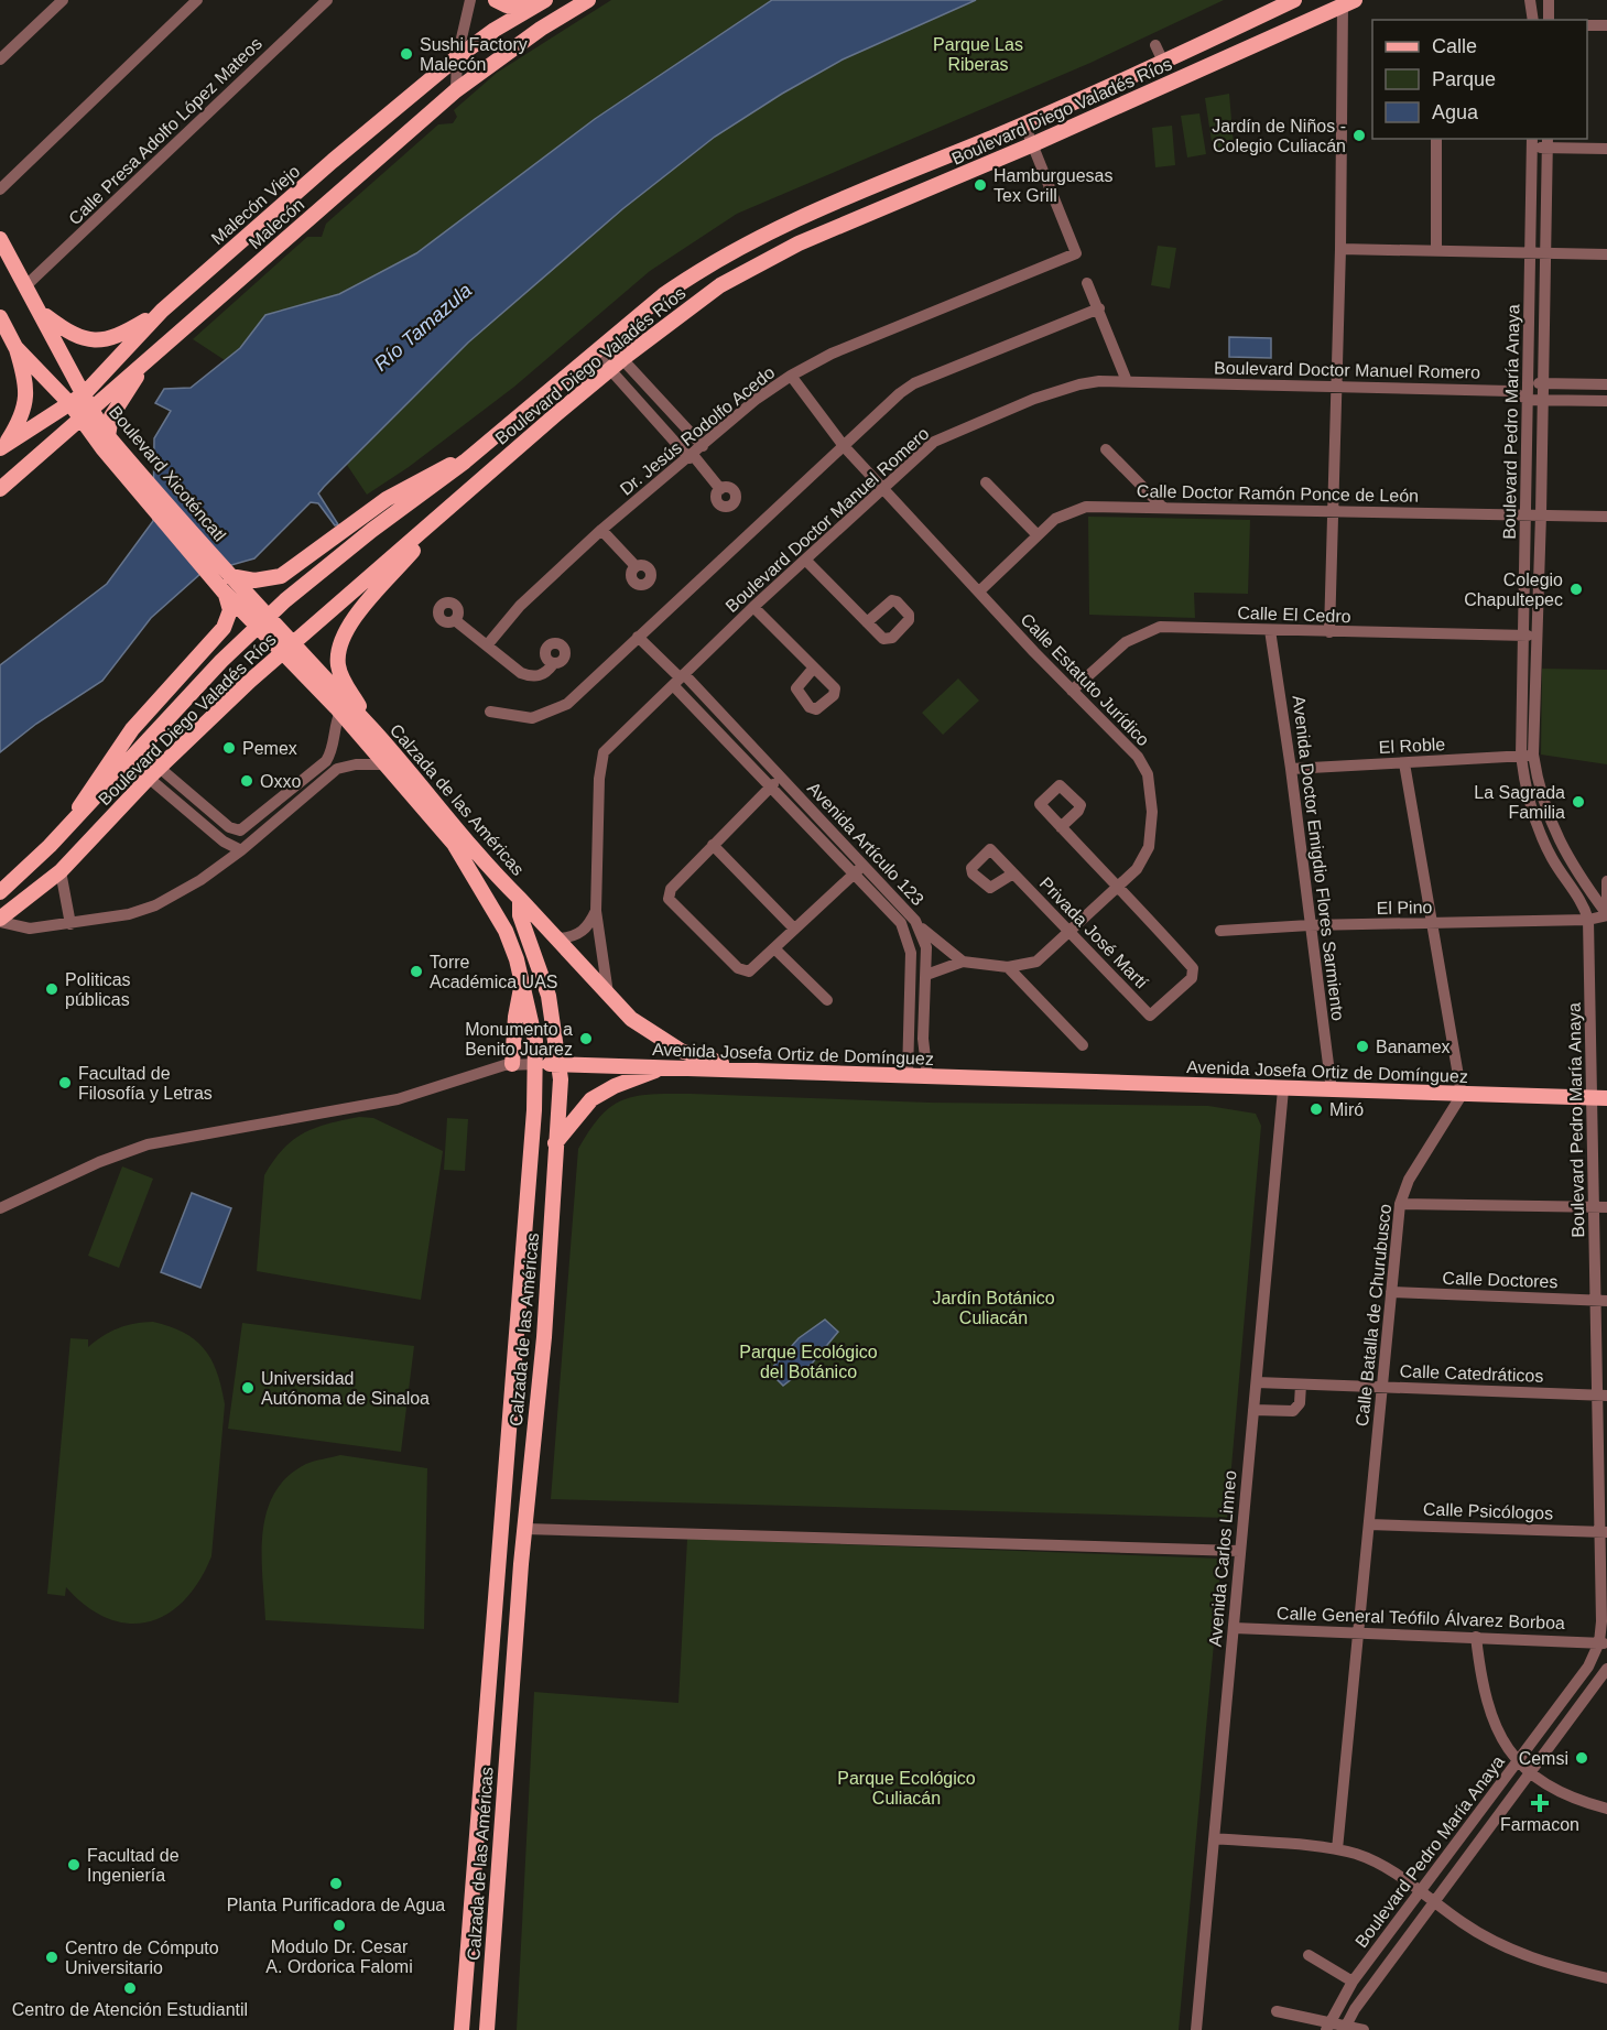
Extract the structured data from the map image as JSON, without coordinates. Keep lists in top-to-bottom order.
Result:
{
  "streets": {
    "main road": [
      "Boulevard Diego Valadés Ríos",
      "Malecón Viejo",
      "Malecón",
      "Boulevard Xicoténcatl",
      "Calzada de las Américas",
      "Avenida Josefa Ortiz de Domínguez"
    ],
    "street": [
      "Calle Presa Adolfo López Mateos",
      "Boulevard Doctor Manuel Romero",
      "Boulevard Pedro María Anaya",
      "Dr. Jesús Rodolfo Acedo",
      "Calle Doctor Ramón Ponce de León",
      "Calle El Cedro",
      "Calle Estatuto Jurídico",
      "El Roble",
      "Avenida Artículo 123",
      "Avenida Doctor Emigdio Flores Sarmiento",
      "El Pino",
      "Privada José Martí",
      "Calle Doctores",
      "Calle Batalla de Churubusco",
      "Calle Catedráticos",
      "Calle Psicólogos",
      "Avenida Carlos Linneo",
      "Calle General Teófilo Álvarez Borboa"
    ]
  },
  "crossings": [
    ["Boulevard Diego Valadés Ríos", "Dr. Jesús Rodolfo Acedo"],
    ["Calle Presa Adolfo López Mateos", "Boulevard Xicoténcatl"],
    ["Malecón Viejo", "Boulevard Xicoténcatl"],
    ["Malecón", "Boulevard Xicoténcatl"],
    ["Boulevard Doctor Manuel Romero", "Boulevard Pedro María Anaya"],
    ["Boulevard Doctor Manuel Romero", "Calle Estatuto Jurídico"],
    ["Boulevard Doctor Manuel Romero", "Avenida Artículo 123"],
    ["Boulevard Pedro María Anaya", "Calle Doctor Ramón Ponce de León"],
    ["Boulevard Pedro María Anaya", "Calle El Cedro"],
    ["Boulevard Pedro María Anaya", "El Roble"],
    ["Boulevard Pedro María Anaya", "El Pino"],
    ["Boulevard Pedro María Anaya", "Avenida Josefa Ortiz de Domínguez"],
    ["Boulevard Pedro María Anaya", "Calle Doctores"],
    ["Boulevard Pedro María Anaya", "Calle Catedráticos"],
    ["Boulevard Pedro María Anaya", "Calle Psicólogos"],
    ["Boulevard Pedro María Anaya", "Calle General Teófilo Álvarez Borboa"],
    ["Dr. Jesús Rodolfo Acedo", "Calle Estatuto Jurídico"],
    ["Boulevard Xicoténcatl", "Calzada de las Américas"],
    ["Calle Doctor Ramón Ponce de León", "Calle Estatuto Jurídico"],
    ["Calle El Cedro", "Calle Estatuto Jurídico"],
    ["Calle El Cedro", "Avenida Doctor Emigdio Flores Sarmiento"],
    ["Calle Estatuto Jurídico", "Privada José Martí"],
    ["El Roble", "Avenida Doctor Emigdio Flores Sarmiento"],
    ["Calzada de las Américas", "Avenida Josefa Ortiz de Domínguez"],
    ["Avenida Artículo 123", "Avenida Josefa Ortiz de Domínguez"],
    ["Avenida Doctor Emigdio Flores Sarmiento", "El Pino"],
    ["Avenida Doctor Emigdio Flores Sarmiento", "Avenida Josefa Ortiz de Domínguez"],
    ["Avenida Josefa Ortiz de Domínguez", "Calle Batalla de Churubusco"],
    ["Avenida Josefa Ortiz de Domínguez", "Avenida Carlos Linneo"],
    ["Calle Doctores", "Calle Batalla de Churubusco"],
    ["Calle Batalla de Churubusco", "Calle Catedráticos"],
    ["Calle Batalla de Churubusco", "Calle Psicólogos"],
    ["Calle Batalla de Churubusco", "Calle General Teófilo Álvarez Borboa"],
    ["Calle Catedráticos", "Avenida Carlos Linneo"],
    ["Avenida Carlos Linneo", "Calle General Teófilo Álvarez Borboa"]
  ],
  "water": ["Río Tamazula"],
  "parks": [
    "Parque Las Riberas",
    "Jardín Botánico Culiacán",
    "Parque Ecológico del Botánico",
    "Parque Ecológico Culiacán"
  ],
  "places": {
    "other": [
      "Sushi Factory Malecón",
      "Jardín de Niños - Colegio Culiacán",
      "Hamburguesas Tex Grill",
      "Colegio Chapultepec",
      "Pemex",
      "Oxxo",
      "La Sagrada Familia",
      "Torre Académica UAS",
      "Politicas públicas",
      "Monumento a Benito Juarez",
      "Banamex",
      "Facultad de Filosofía y Letras",
      "Miró",
      "Universidad Autónoma de Sinaloa",
      "Cemsi",
      "Facultad de Ingeniería",
      "Planta Purificadora de Agua",
      "Modulo Dr. Cesar A. Ordorica Falomi",
      "Centro de Cómputo Universitario",
      "Centro de Atención Estudiantil"
    ],
    "health": ["Farmacon"]
  },
  "legend": ["Calle", "Parque", "Agua"]
}
